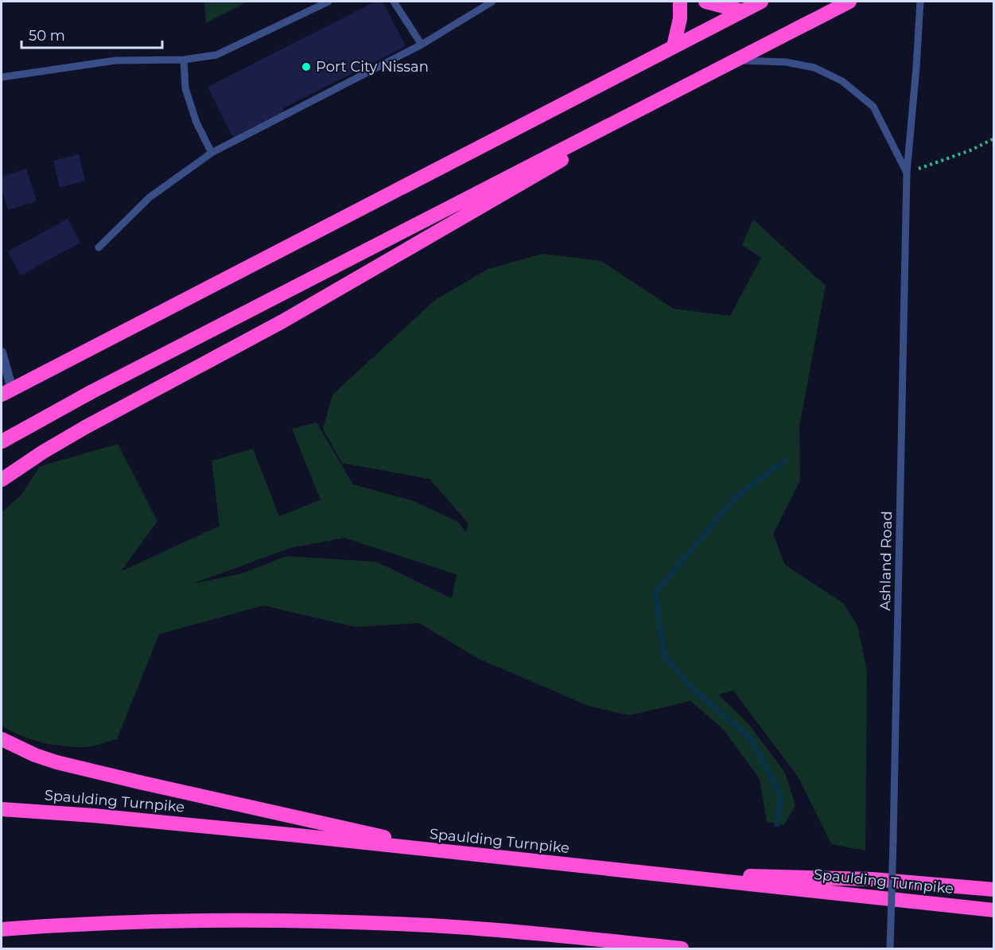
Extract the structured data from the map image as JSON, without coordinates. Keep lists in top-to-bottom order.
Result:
{
  "streets": {
    "highway": ["Spaulding Turnpike"],
    "lane": ["Ashland Road"]
  },
  "places": ["Port City Nissan"],
  "scale_bar": "50 m"
}
